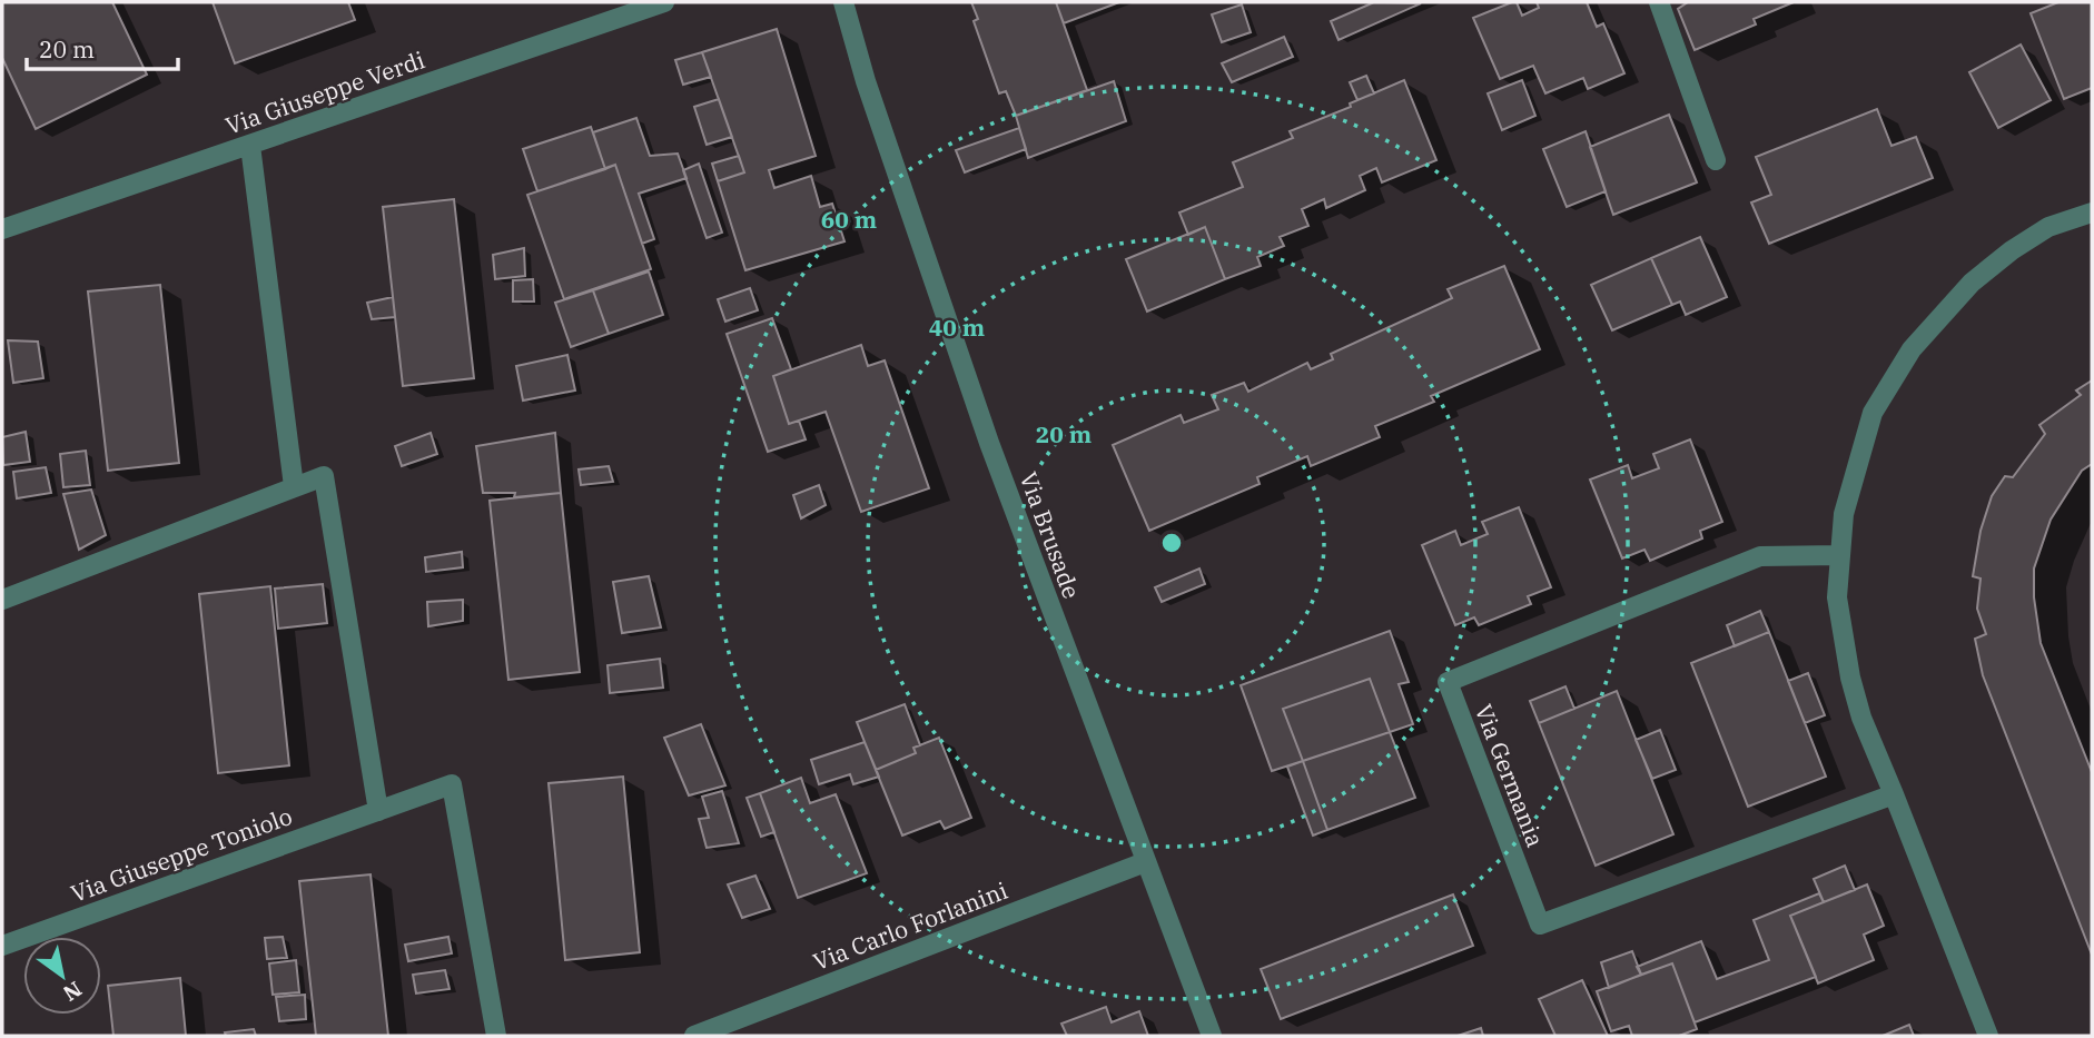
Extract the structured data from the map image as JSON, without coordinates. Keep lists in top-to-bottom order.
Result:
{
  "streets": {
    "street": [
      "Via Giuseppe Verdi",
      "Via Brusade",
      "Via Germania",
      "Via Giuseppe Toniolo",
      "Via Carlo Forlanini"
    ]
  },
  "crossings": [
    ["Via Brusade", "Via Carlo Forlanini"]
  ],
  "scale_bar": "20 m",
  "north": "bottom right",
  "rings": ["60 m", "40 m", "20 m"]
}
